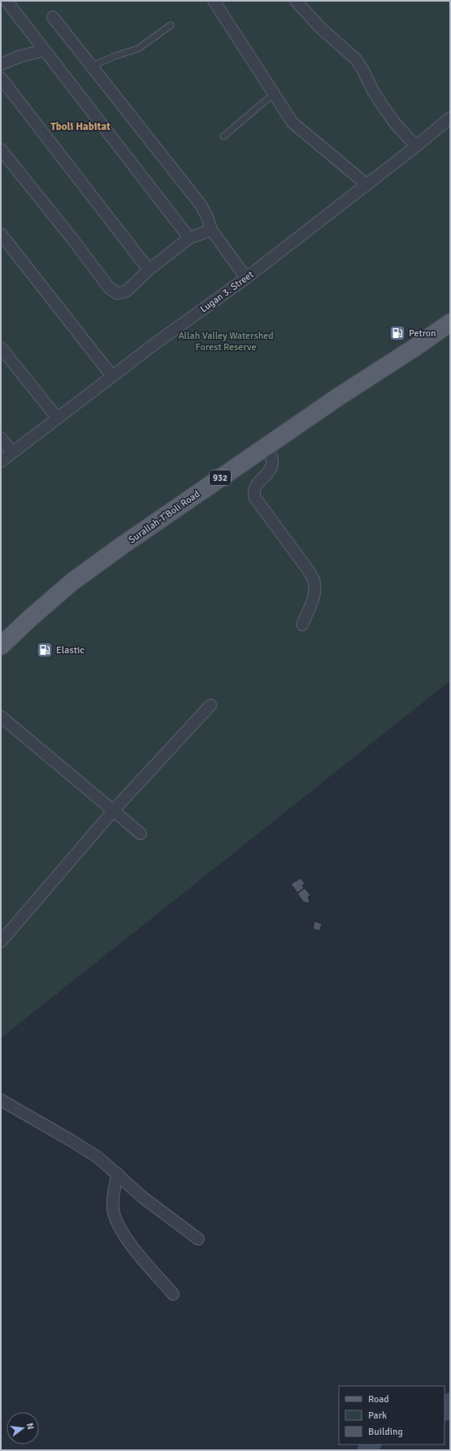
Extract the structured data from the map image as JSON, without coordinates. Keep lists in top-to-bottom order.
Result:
{
  "streets": {
    "main road": ["932", "Surallah-T'Boli Road"],
    "street": ["Lugan 3. Street"]
  },
  "districts": ["Tboli Habitat"],
  "parks": ["Allah Valley Watershed Forest Reserve"],
  "places": {
    "fuel station": ["Petron", "Elastic"]
  },
  "legend": ["Road", "Park", "Building"],
  "north": "right"
}
